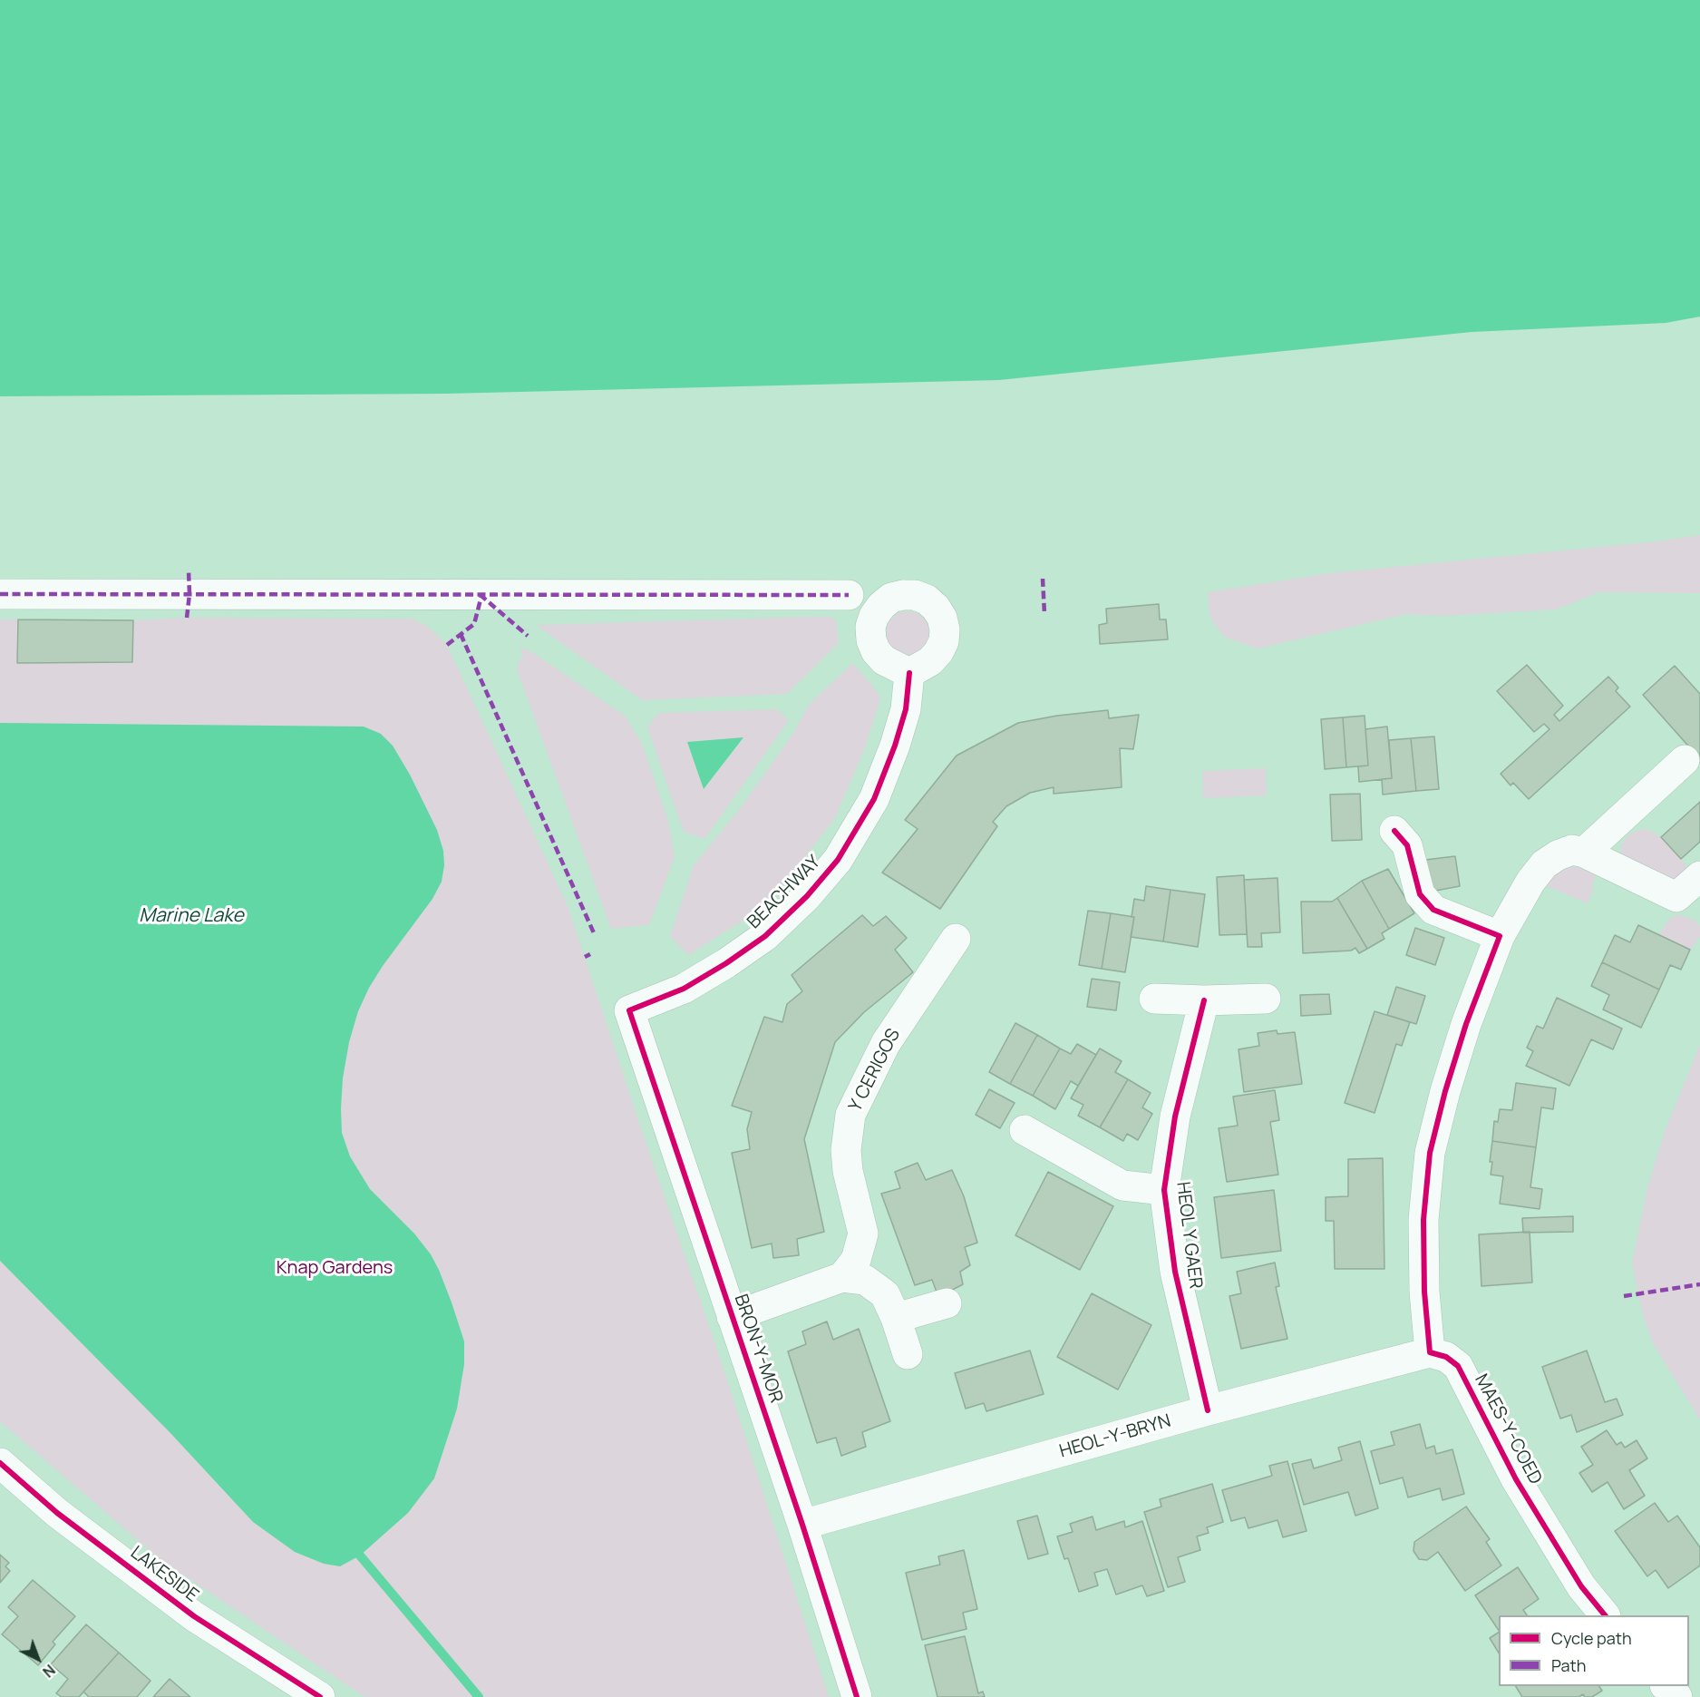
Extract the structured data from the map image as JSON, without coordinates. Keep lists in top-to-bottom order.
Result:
{
  "streets": {
    "street": [
      "BEACHWAY",
      "Y CERIGOS",
      "HEOL Y GAER",
      "BRON-Y-MOR",
      "MAES-Y-COED",
      "HEOL-Y-BRYN",
      "LAKESIDE"
    ]
  },
  "crossings": [
    ["BEACHWAY", "BRON-Y-MOR"],
    ["HEOL Y GAER", "HEOL-Y-BRYN"],
    ["BRON-Y-MOR", "HEOL-Y-BRYN"],
    ["MAES-Y-COED", "HEOL-Y-BRYN"]
  ],
  "water": ["Marine Lake"],
  "parks": ["Knap Gardens"],
  "legend": ["Cycle path", "Path"],
  "north": "bottom right"
}
